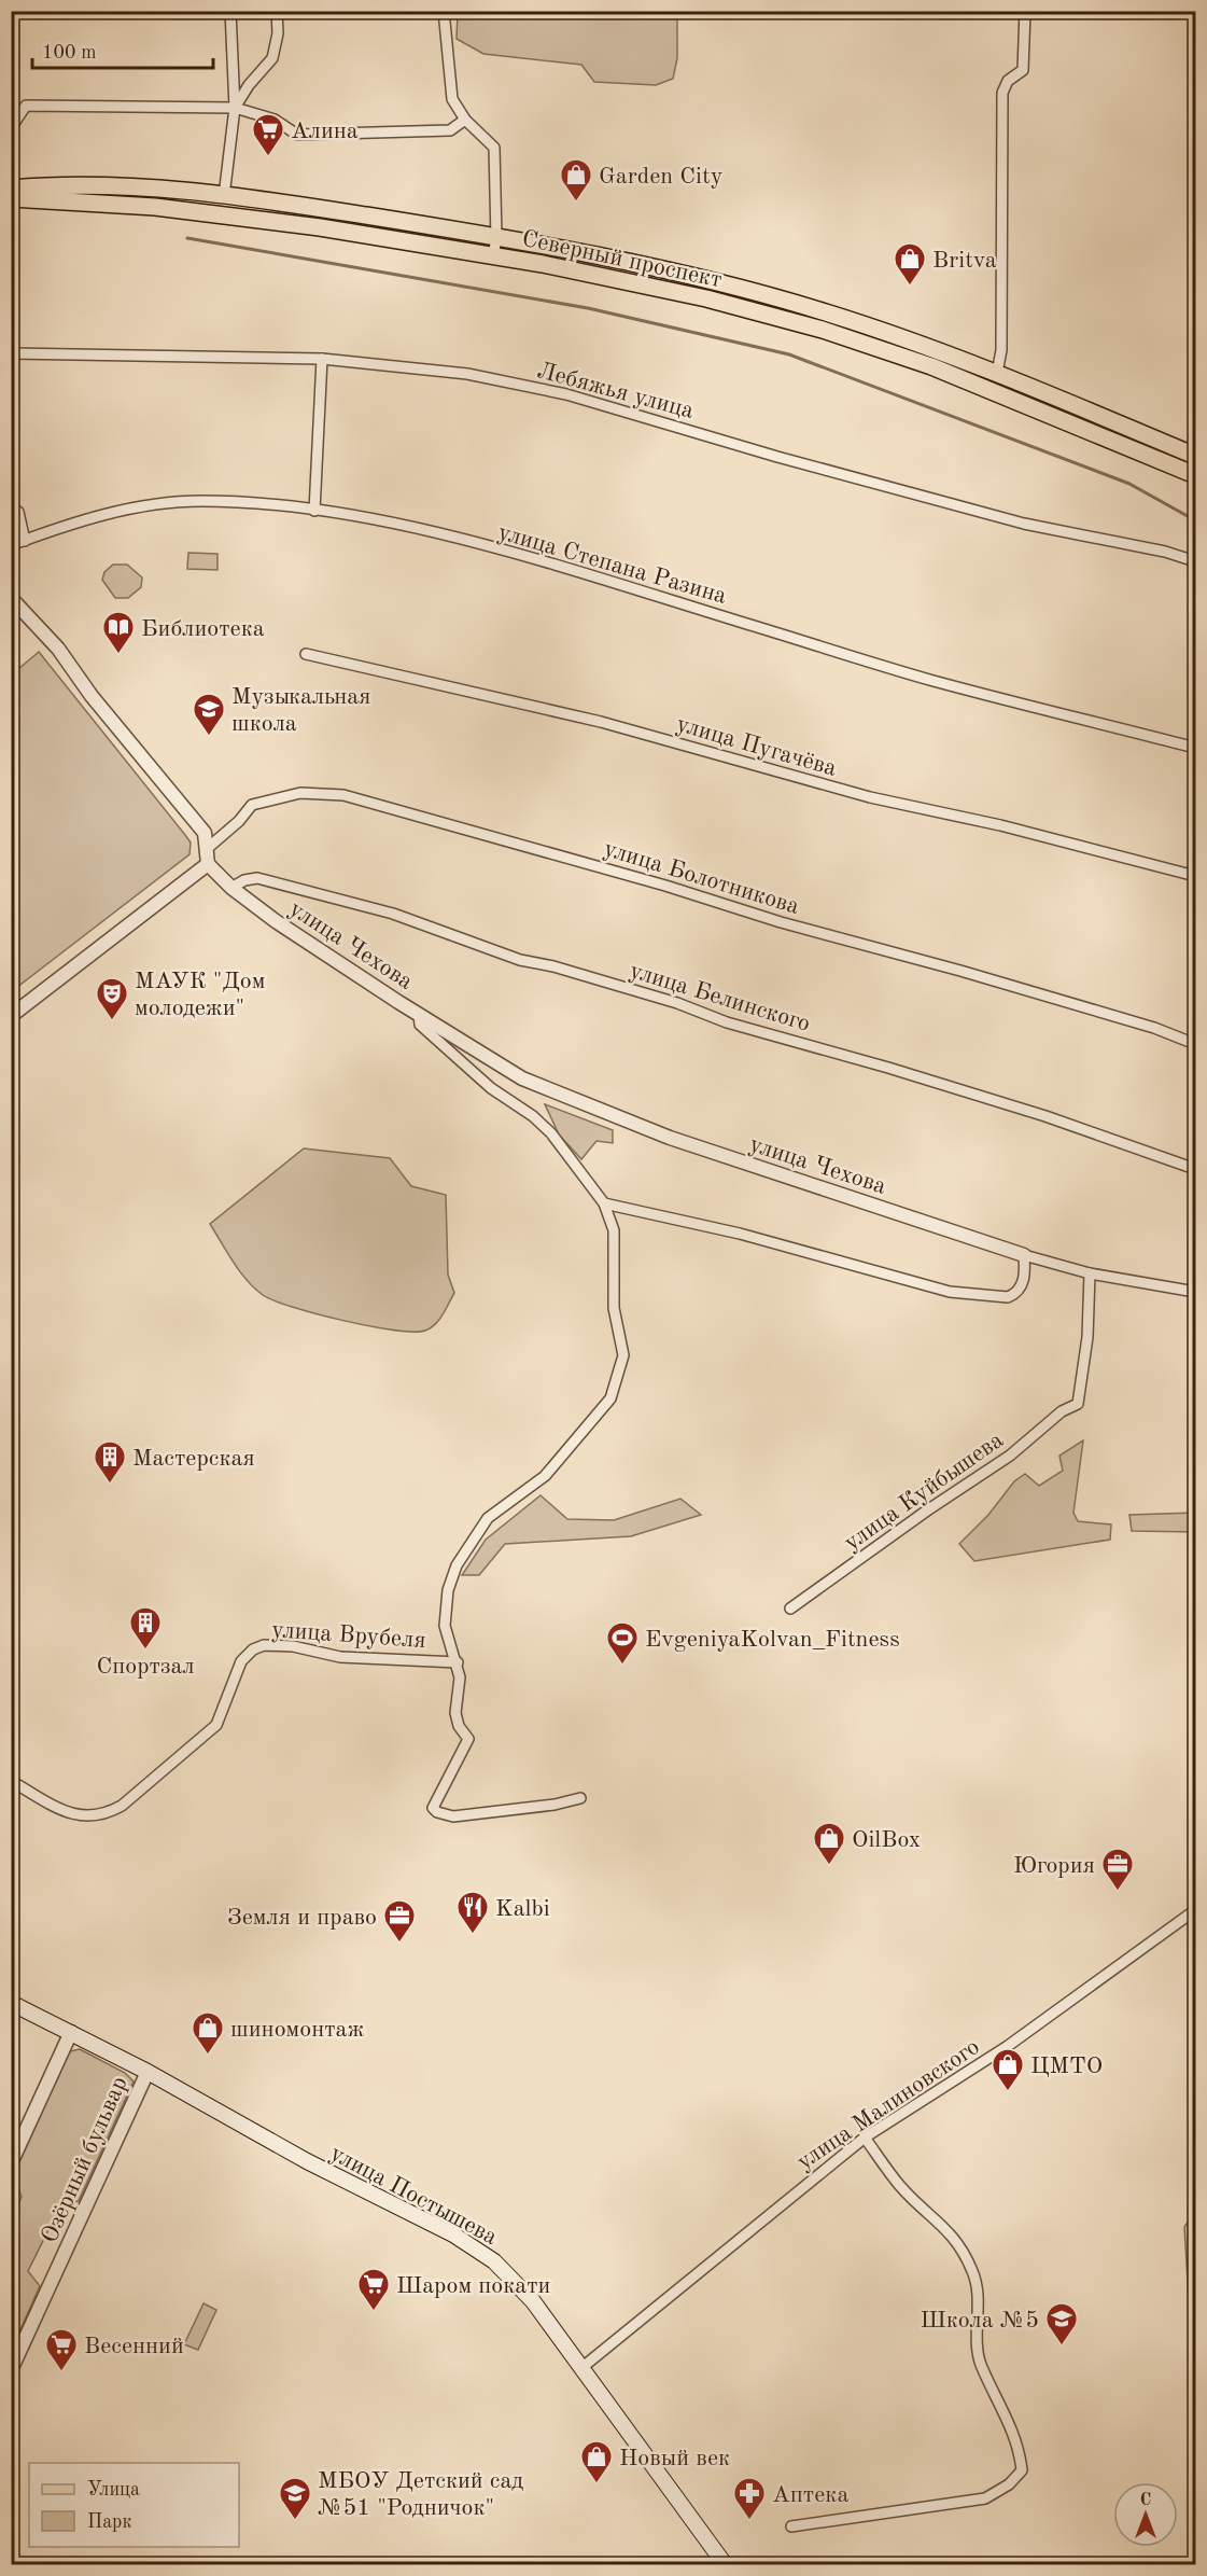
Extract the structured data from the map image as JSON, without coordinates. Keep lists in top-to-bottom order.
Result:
{
  "streets": {
    "main road": ["Северный проспект", "улица Постышева"],
    "street": [
      "Лебяжья улица",
      "улица Степана Разина",
      "улица Пугачёва",
      "улица Болотникова",
      "улица Чехова",
      "улица Белинского",
      "улица Куйбышева",
      "улица Врубеля",
      "улица Малиновского",
      "Озёрный бульвар"
    ]
  },
  "crossings": [
    ["улица Чехова", "улица Белинского"],
    ["улица Малиновского", "улица Постышева"],
    ["Озёрный бульвар", "улица Постышева"]
  ],
  "places": {
    "supermarket": ["Алина", "Шаром покати", "Весенний"],
    "shop": [
      "Garden City",
      "Britva",
      "OilBox",
      "шиномонтаж",
      "ЦМТО",
      "Новый век"
    ],
    "library": ["Библиотека"],
    "school or university": ["Музыкальная школа", "Школа №5", "МБОУ Детский сад №51 \"Родничок\""],
    "theatre": ["МАУК \"Дом молодежи\""],
    "building": ["Мастерская", "Спортзал"],
    "sports": ["EvgeniyaKolvan_Fitness"],
    "office": ["Югория", "Земля и право"],
    "restaurant": ["Kalbi"],
    "pharmacy": ["Аптека"]
  },
  "legend": ["Улица", "Парк"],
  "scale_bar": "100 m",
  "north": "top"
}
